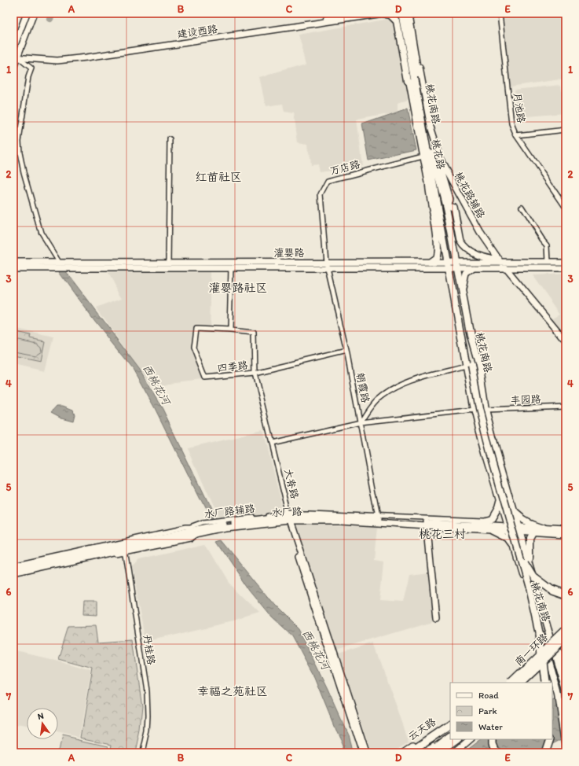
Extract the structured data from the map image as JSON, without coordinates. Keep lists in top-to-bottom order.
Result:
{
  "streets": {
    "highway": ["南一环路"],
    "main road": [
      "建设西路",
      "桃花南路",
      "桃花路",
      "桃花路辅路",
      "灌婴路",
      "大脊路",
      "水厂路",
      "云天路"
    ],
    "street": [
      "月池路",
      "万店路",
      "四季路",
      "朝霞路",
      "丰园路",
      "水厂路辅路",
      "丹桂路"
    ]
  },
  "crossings": [
    ["桃花南路", "桃花路"],
    ["桃花南路", "桃花路辅路"],
    ["桃花南路", "灌婴路"],
    ["桃花南路", "丰园路"],
    ["桃花南路", "水厂路"],
    ["桃花路", "万店路"],
    ["桃花路", "灌婴路"],
    ["万店路", "灌婴路"],
    ["万店路", "朝霞路"],
    ["桃花路辅路", "灌婴路"],
    ["灌婴路", "朝霞路"],
    ["四季路", "朝霞路"],
    ["四季路", "大脊路"],
    ["朝霞路", "水厂路"],
    ["大脊路", "水厂路辅路"],
    ["大脊路", "水厂路"],
    ["水厂路辅路", "水厂路"],
    ["水厂路", "丹桂路"]
  ],
  "districts": [
    "红苗社区",
    "灌婴路社区",
    "桃花三村",
    "幸福之苑社区"
  ],
  "water": ["西桃花河"],
  "legend": ["Road", "Park", "Water"],
  "north": "top",
  "grid": {
    "columns": [
      "A",
      "B",
      "C",
      "D",
      "E"
    ],
    "rows": [
      "1",
      "2",
      "3",
      "4",
      "5",
      "6",
      "7"
    ]
  }
}
